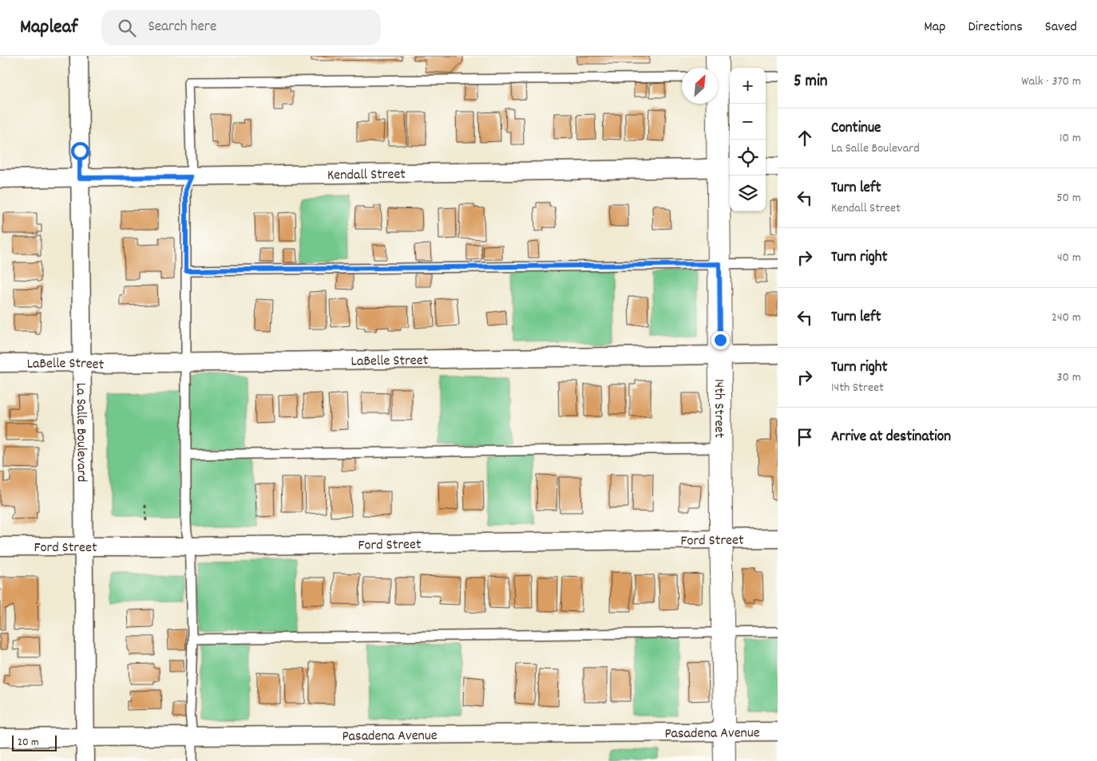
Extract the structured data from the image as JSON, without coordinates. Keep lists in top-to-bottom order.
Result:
{
  "streets": {
    "street": [
      "Kendall Street",
      "LaBelle Street",
      "14th Street",
      "La Salle Boulevard",
      "Ford Street",
      "Pasadena Avenue"
    ]
  },
  "crossings": [
    ["Kendall Street", "14th Street"],
    ["Kendall Street", "La Salle Boulevard"],
    ["LaBelle Street", "14th Street"],
    ["LaBelle Street", "La Salle Boulevard"],
    ["14th Street", "Ford Street"],
    ["14th Street", "Pasadena Avenue"],
    ["La Salle Boulevard", "Ford Street"],
    ["La Salle Boulevard", "Pasadena Avenue"]
  ],
  "scale_bar": "20 m",
  "north": "top right",
  "page": {
    "header": "Mapleaf",
    "search": "Search here",
    "nav": ["Map", "Directions", "Saved"],
    "heading": ["5 min", "Walk · 370 m"],
    "map_buttons": ["+", "−"],
    "list": [
      ["Continue", "La Salle Boulevard", "10 m"],
      ["Turn left", "Kendall Street", "50 m"],
      ["Turn right", "40 m"],
      ["Turn left", "240 m"],
      ["Turn right", "14th Street", "30 m"],
      "Arrive at destination"
    ],
    "scale": "20 m"
  }
}
